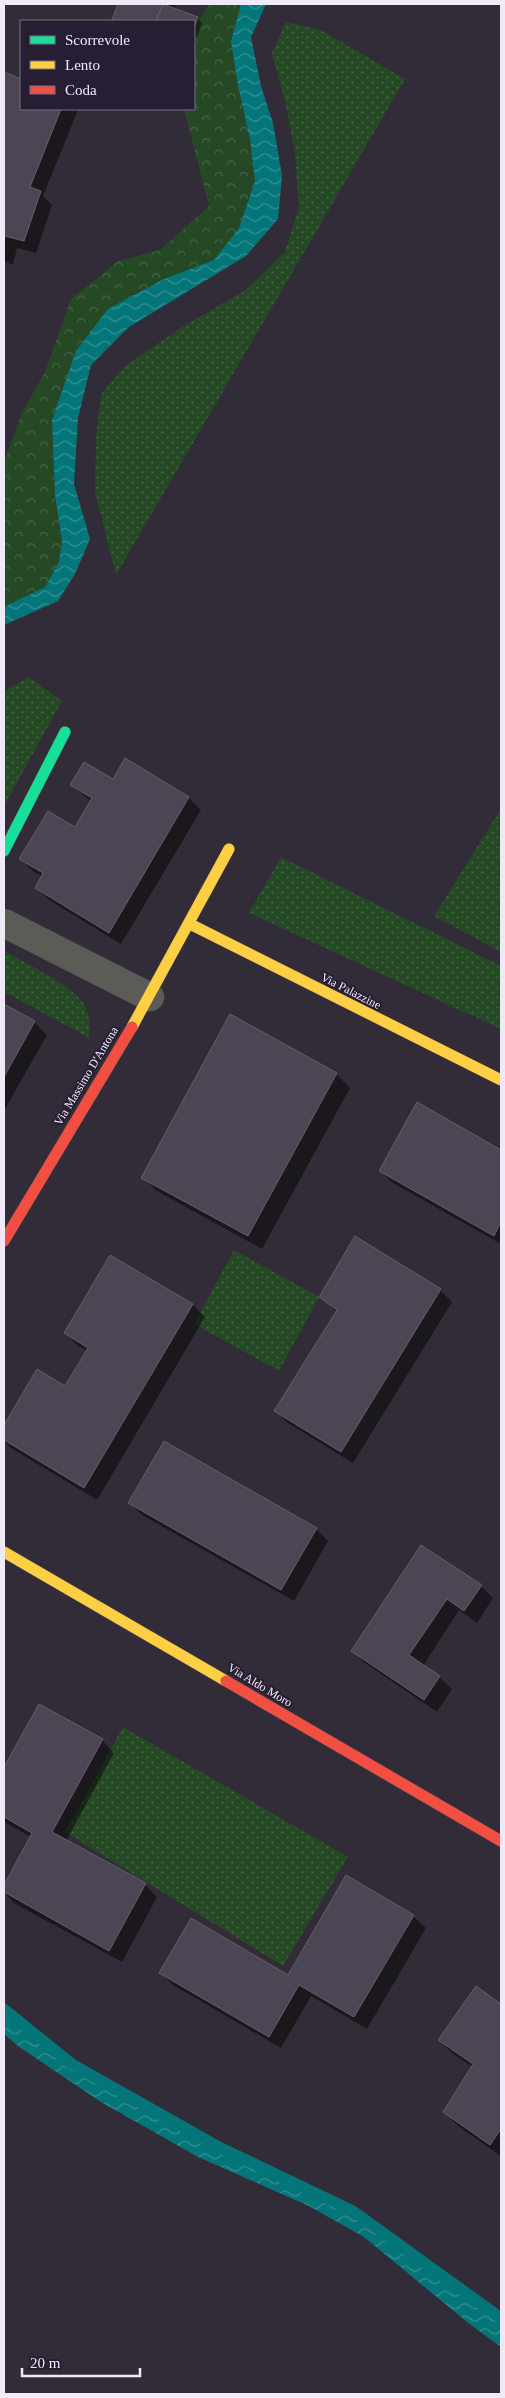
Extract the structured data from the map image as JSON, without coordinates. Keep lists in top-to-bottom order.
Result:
{
  "streets": {
    "street": ["Via Palazzine", "Via Massimo D'Antona", "Via Aldo Moro"]
  },
  "crossings": [
    ["Via Palazzine", "Via Massimo D'Antona"]
  ],
  "legend": ["Scorrevole", "Lento", "Coda"],
  "scale_bar": "20 m"
}
